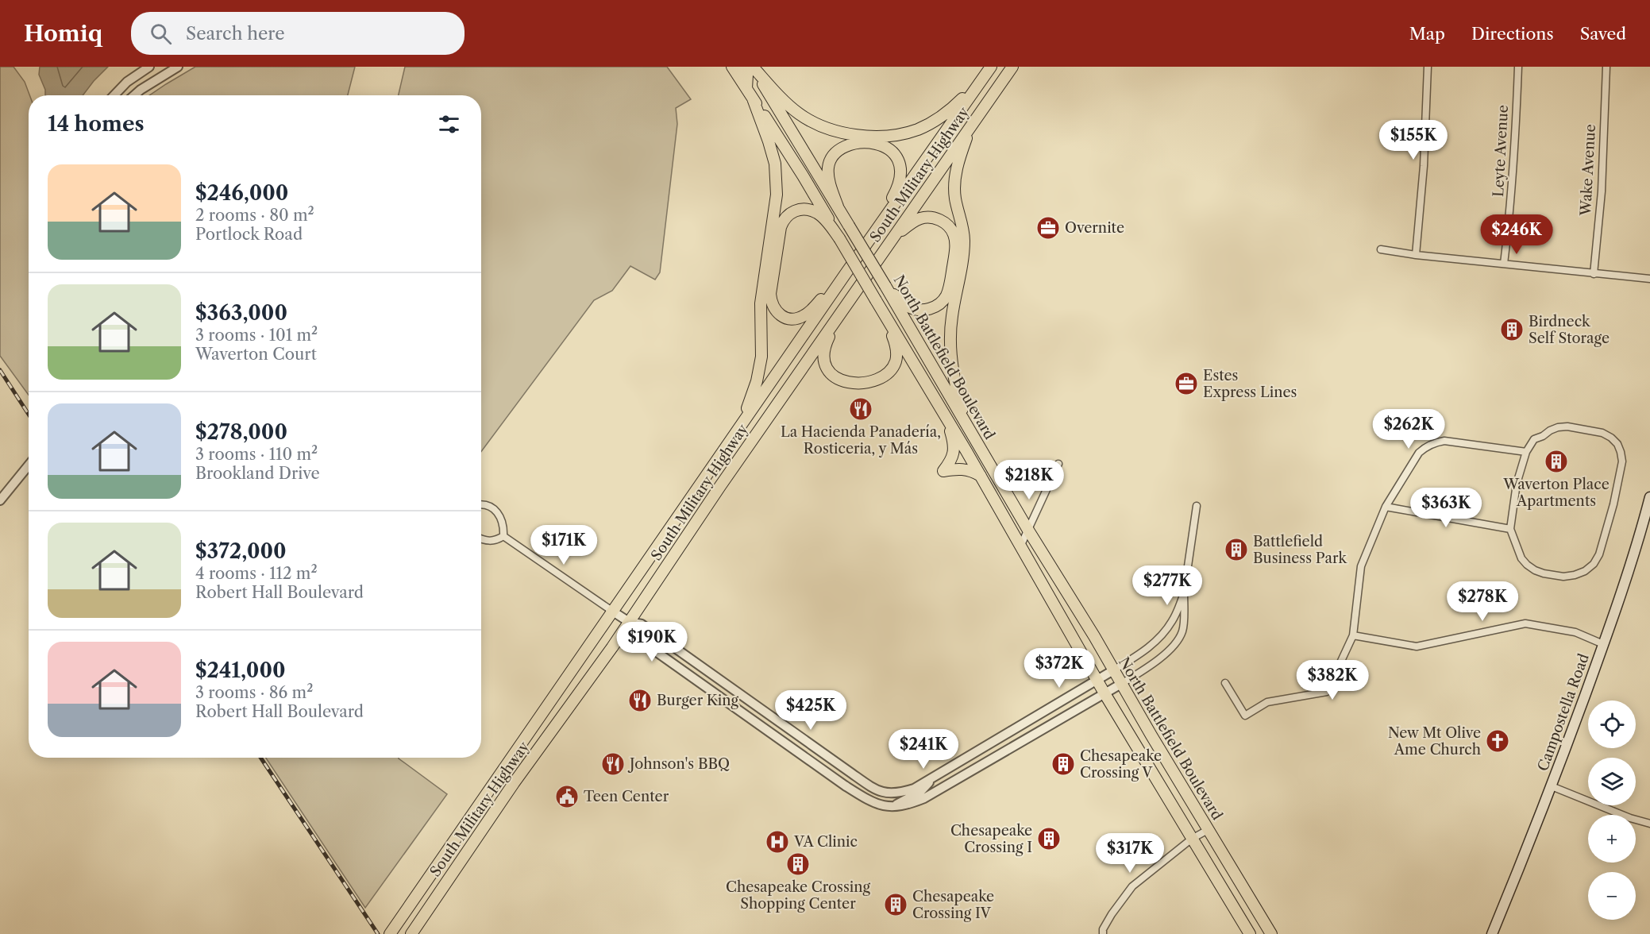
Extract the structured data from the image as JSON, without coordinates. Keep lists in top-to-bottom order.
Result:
{
  "streets": {
    "main road": ["South Military Highway", "North Battlefield Boulevard", "Campostella Road"],
    "street": ["Leyte Avenue", "Wake Avenue"]
  },
  "places": {
    "office": ["Overnite", "Estes Express Lines"],
    "building": [
      "Birdneck Self Storage",
      "Waverton Place Apartments",
      "Battlefield Business Park",
      "Chesapeake Crossing V",
      "Chesapeake Crossing I",
      "Chesapeake Crossing Shopping Center",
      "Chesapeake Crossing IV"
    ],
    "restaurant": ["La Hacienda Panadería, Rosticeria, y Más", "Burger King", "Johnson's BBQ"],
    "church": ["New Mt Olive Ame Church"],
    "public building": ["Teen Center"],
    "hospital": ["VA Clinic"]
  },
  "page": {
    "header": "Homiq",
    "search": "Search here",
    "nav": ["Map", "Directions", "Saved"],
    "heading": "14 homes",
    "price": [
      "$155K",
      "$246K",
      "$262K",
      "$218K",
      "$363K",
      "$171K",
      "$277K",
      "$278K",
      "$190K",
      "$372K",
      "$382K",
      "$425K",
      "$241K",
      "$317K"
    ],
    "list": [
      {
        "name": "$246,000",
        "note": "2 rooms · 80 m² · Portlock Road"
      },
      {
        "name": "$363,000",
        "note": "3 rooms · 101 m² · Waverton Court"
      },
      {
        "name": "$278,000",
        "note": "3 rooms · 110 m² · Brookland Drive"
      },
      {
        "name": "$372,000",
        "note": "4 rooms · 112 m² · Robert Hall Boulevard"
      },
      {
        "name": "$241,000",
        "note": "3 rooms · 86 m² · Robert Hall Boulevard"
      }
    ],
    "map_buttons": ["+", "−"]
  }
}
